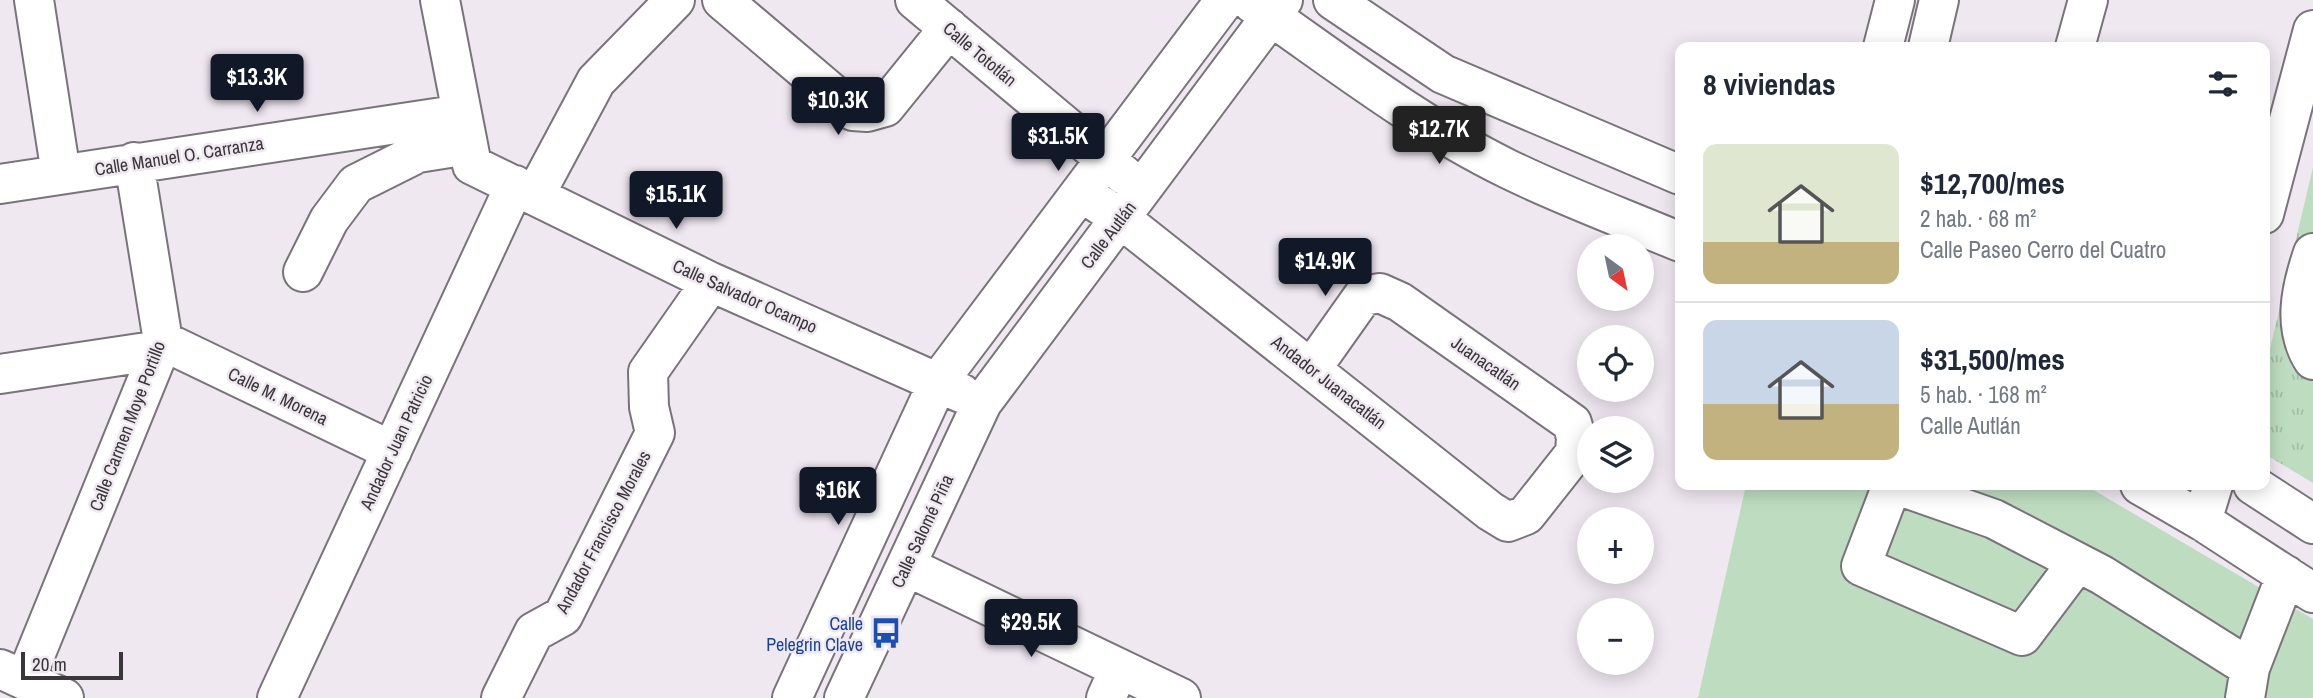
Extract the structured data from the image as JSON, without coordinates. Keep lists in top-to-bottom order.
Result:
{
  "streets": {
    "street": [
      "Calle Tototlán",
      "Calle Manuel O. Carranza",
      "Calle Autlán",
      "Calle Salvador Ocampo",
      "Juanacatlán",
      "Andador Juanacatlán",
      "Calle M. Morena",
      "Calle Carmen Moye Portillo",
      "Andador Juan Patricio",
      "Calle Salomé Piña",
      "Andador Francisco Morales"
    ]
  },
  "crossings": [
    ["Calle Tototlán", "Calle Autlán"],
    ["Calle Tototlán", "Andador Juanacatlán"],
    ["Calle Manuel O. Carranza", "Calle Salvador Ocampo"],
    ["Calle Manuel O. Carranza", "Calle Carmen Moye Portillo"],
    ["Calle Autlán", "Calle Salvador Ocampo"],
    ["Calle Autlán", "Andador Juanacatlán"],
    ["Calle Autlán", "Calle Salomé Piña"],
    ["Calle Salvador Ocampo", "Andador Juan Patricio"],
    ["Calle Salvador Ocampo", "Calle Salomé Piña"],
    ["Calle Salvador Ocampo", "Andador Francisco Morales"],
    ["Juanacatlán", "Andador Juanacatlán"],
    ["Calle M. Morena", "Calle Carmen Moye Portillo"],
    ["Calle M. Morena", "Andador Juan Patricio"]
  ],
  "places": {
    "bus stop": ["Calle Pelegrin Clave"]
  },
  "scale_bar": "20 m",
  "north": "bottom right",
  "page": {
    "heading": "8 viviendas",
    "price": [
      "$13.3K",
      "$10.3K",
      "$12.7K",
      "$31.5K",
      "$15.1K",
      "$14.9K",
      "$16K",
      "$29.5K"
    ],
    "list": [
      {
        "name": "$12,700/mes",
        "note": "2 hab. · 68 m² · Calle Paseo Cerro del Cuatro"
      },
      {
        "name": "$31,500/mes",
        "note": "5 hab. · 168 m² · Calle Autlán"
      }
    ],
    "map_buttons": ["+", "−"],
    "scale": "20 m"
  }
}
